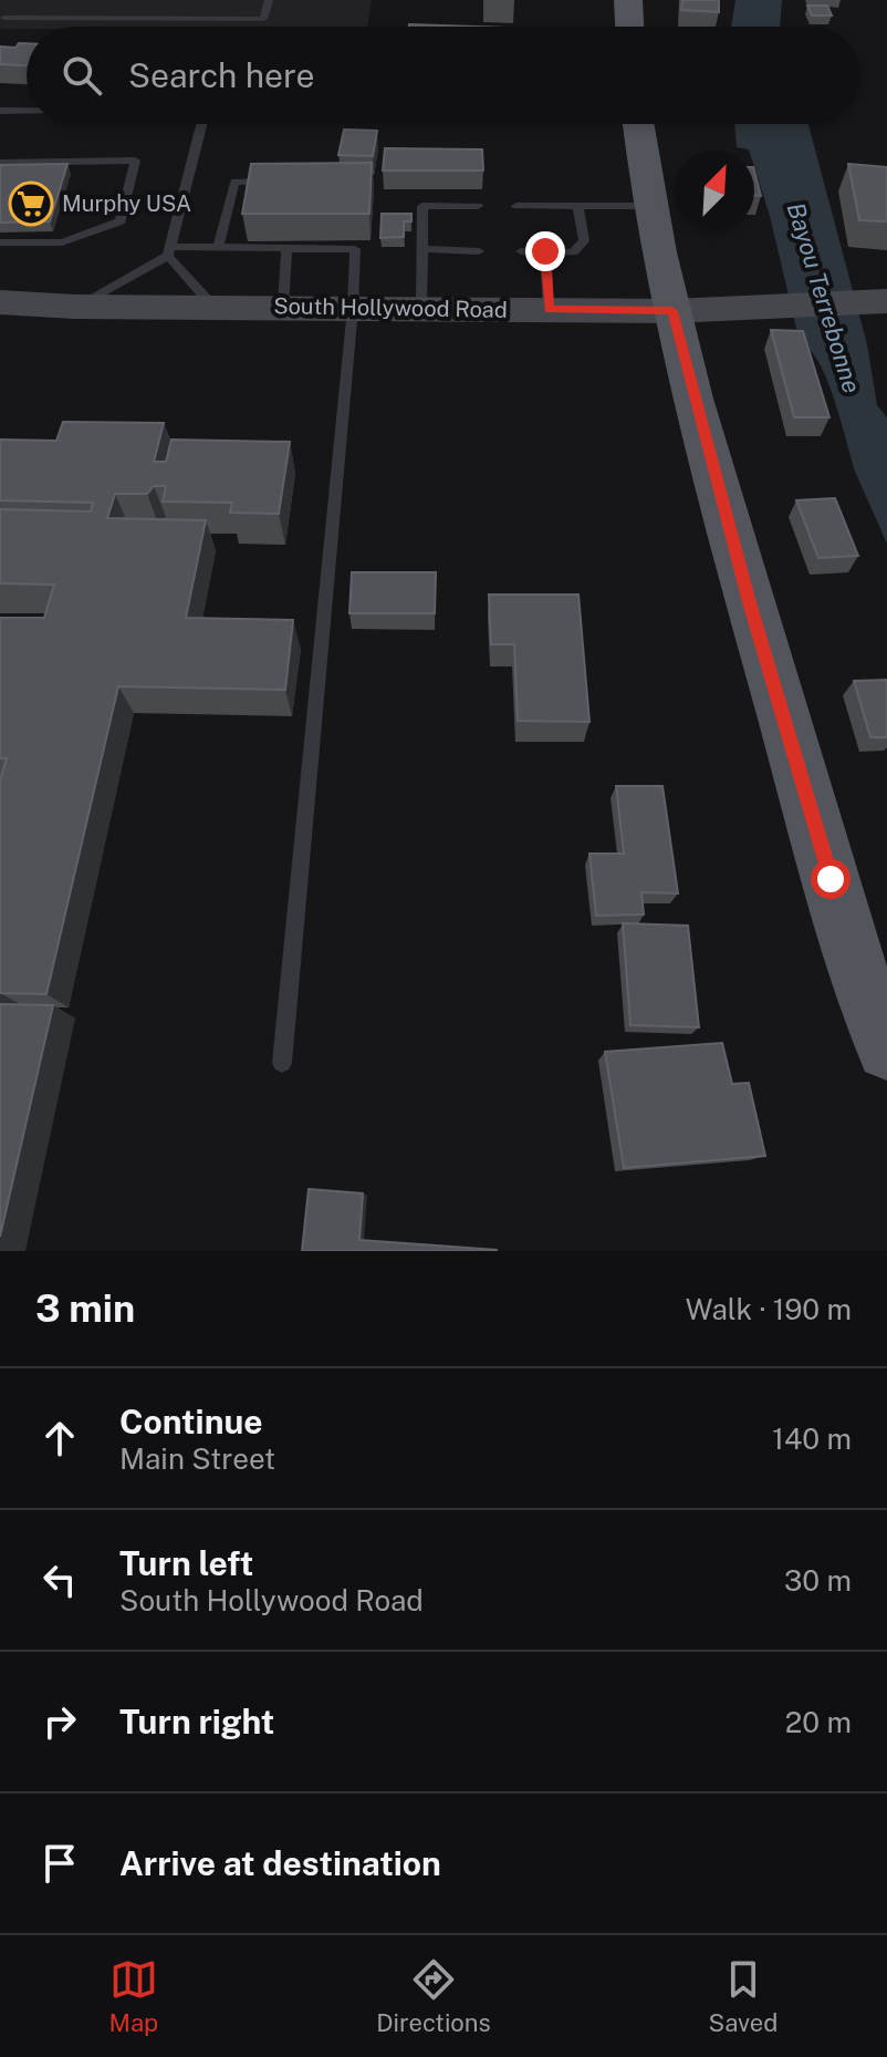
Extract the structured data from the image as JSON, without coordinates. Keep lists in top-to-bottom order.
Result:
{
  "streets": {
    "main road": ["South Hollywood Road"]
  },
  "water": ["Bayou Terrebonne"],
  "places": {
    "supermarket": ["Murphy USA"]
  },
  "north": "top right",
  "page": {
    "search": "Search here",
    "heading": ["3 min", "Walk · 190 m"],
    "list": [
      ["Continue", "Main Street", "140 m"],
      ["Turn left", "South Hollywood Road", "30 m"],
      ["Turn right", "20 m"],
      "Arrive at destination"
    ],
    "nav": ["Map", "Directions", "Saved"]
  }
}
